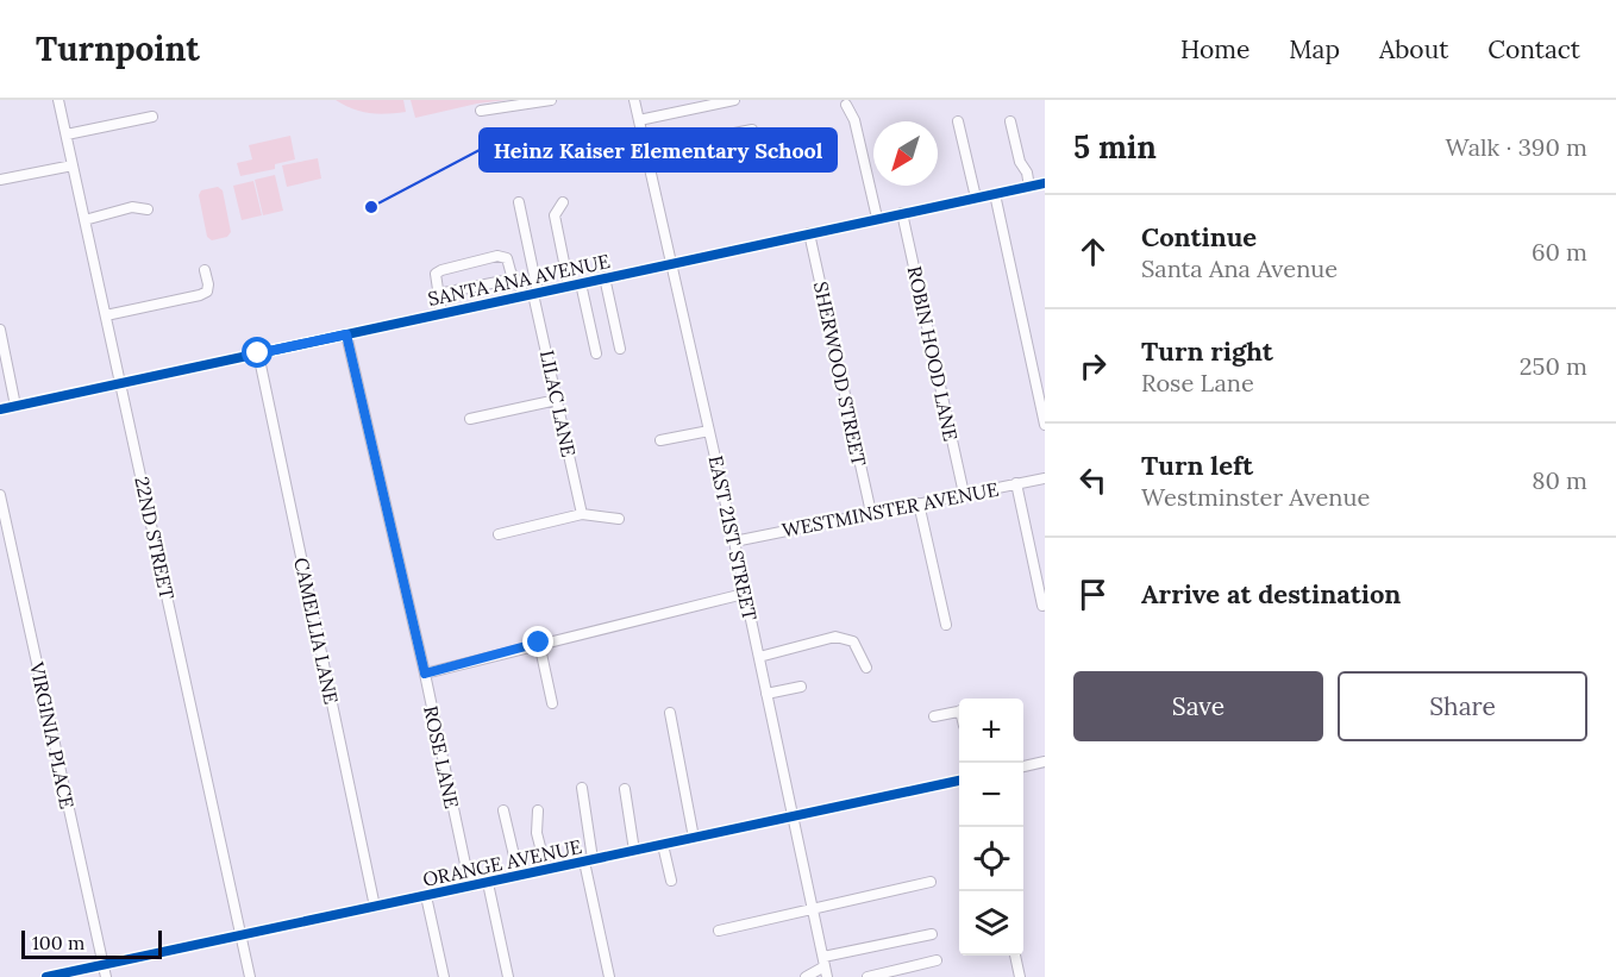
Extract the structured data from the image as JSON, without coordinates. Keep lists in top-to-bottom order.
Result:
{
  "streets": {
    "street": [
      "SANTA ANA AVENUE",
      "ROBIN HOOD LANE",
      "SHERWOOD STREET",
      "LILAC LANE",
      "WESTMINSTER AVENUE",
      "22ND STREET",
      "EAST 21ST STREET",
      "CAMELLIA LANE",
      "VIRGINIA PLACE",
      "ROSE LANE",
      "ORANGE AVENUE"
    ]
  },
  "crossings": [
    ["SANTA ANA AVENUE", "ROBIN HOOD LANE"],
    ["SANTA ANA AVENUE", "SHERWOOD STREET"],
    ["SANTA ANA AVENUE", "LILAC LANE"],
    ["SANTA ANA AVENUE", "22ND STREET"],
    ["SANTA ANA AVENUE", "EAST 21ST STREET"],
    ["SANTA ANA AVENUE", "CAMELLIA LANE"],
    ["SANTA ANA AVENUE", "ROSE LANE"],
    ["ROBIN HOOD LANE", "WESTMINSTER AVENUE"],
    ["SHERWOOD STREET", "WESTMINSTER AVENUE"],
    ["WESTMINSTER AVENUE", "EAST 21ST STREET"],
    ["22ND STREET", "ORANGE AVENUE"],
    ["EAST 21ST STREET", "ORANGE AVENUE"],
    ["CAMELLIA LANE", "ORANGE AVENUE"],
    ["VIRGINIA PLACE", "ORANGE AVENUE"],
    ["ROSE LANE", "ORANGE AVENUE"]
  ],
  "places": ["Heinz Kaiser Elementary School"],
  "scale_bar": "100 m",
  "north": "bottom left",
  "page": {
    "header": "Turnpoint",
    "nav": [
      "Home",
      "Map",
      "About",
      "Contact"
    ],
    "heading": ["5 min", "Walk · 390 m"],
    "list": [
      ["Continue", "Santa Ana Avenue", "60 m"],
      ["Turn right", "Rose Lane", "250 m"],
      ["Turn left", "Westminster Avenue", "80 m"],
      "Arrive at destination"
    ],
    "buttons": ["Save", "Share"],
    "map_buttons": ["+", "−"],
    "scale": "100 m"
  }
}
